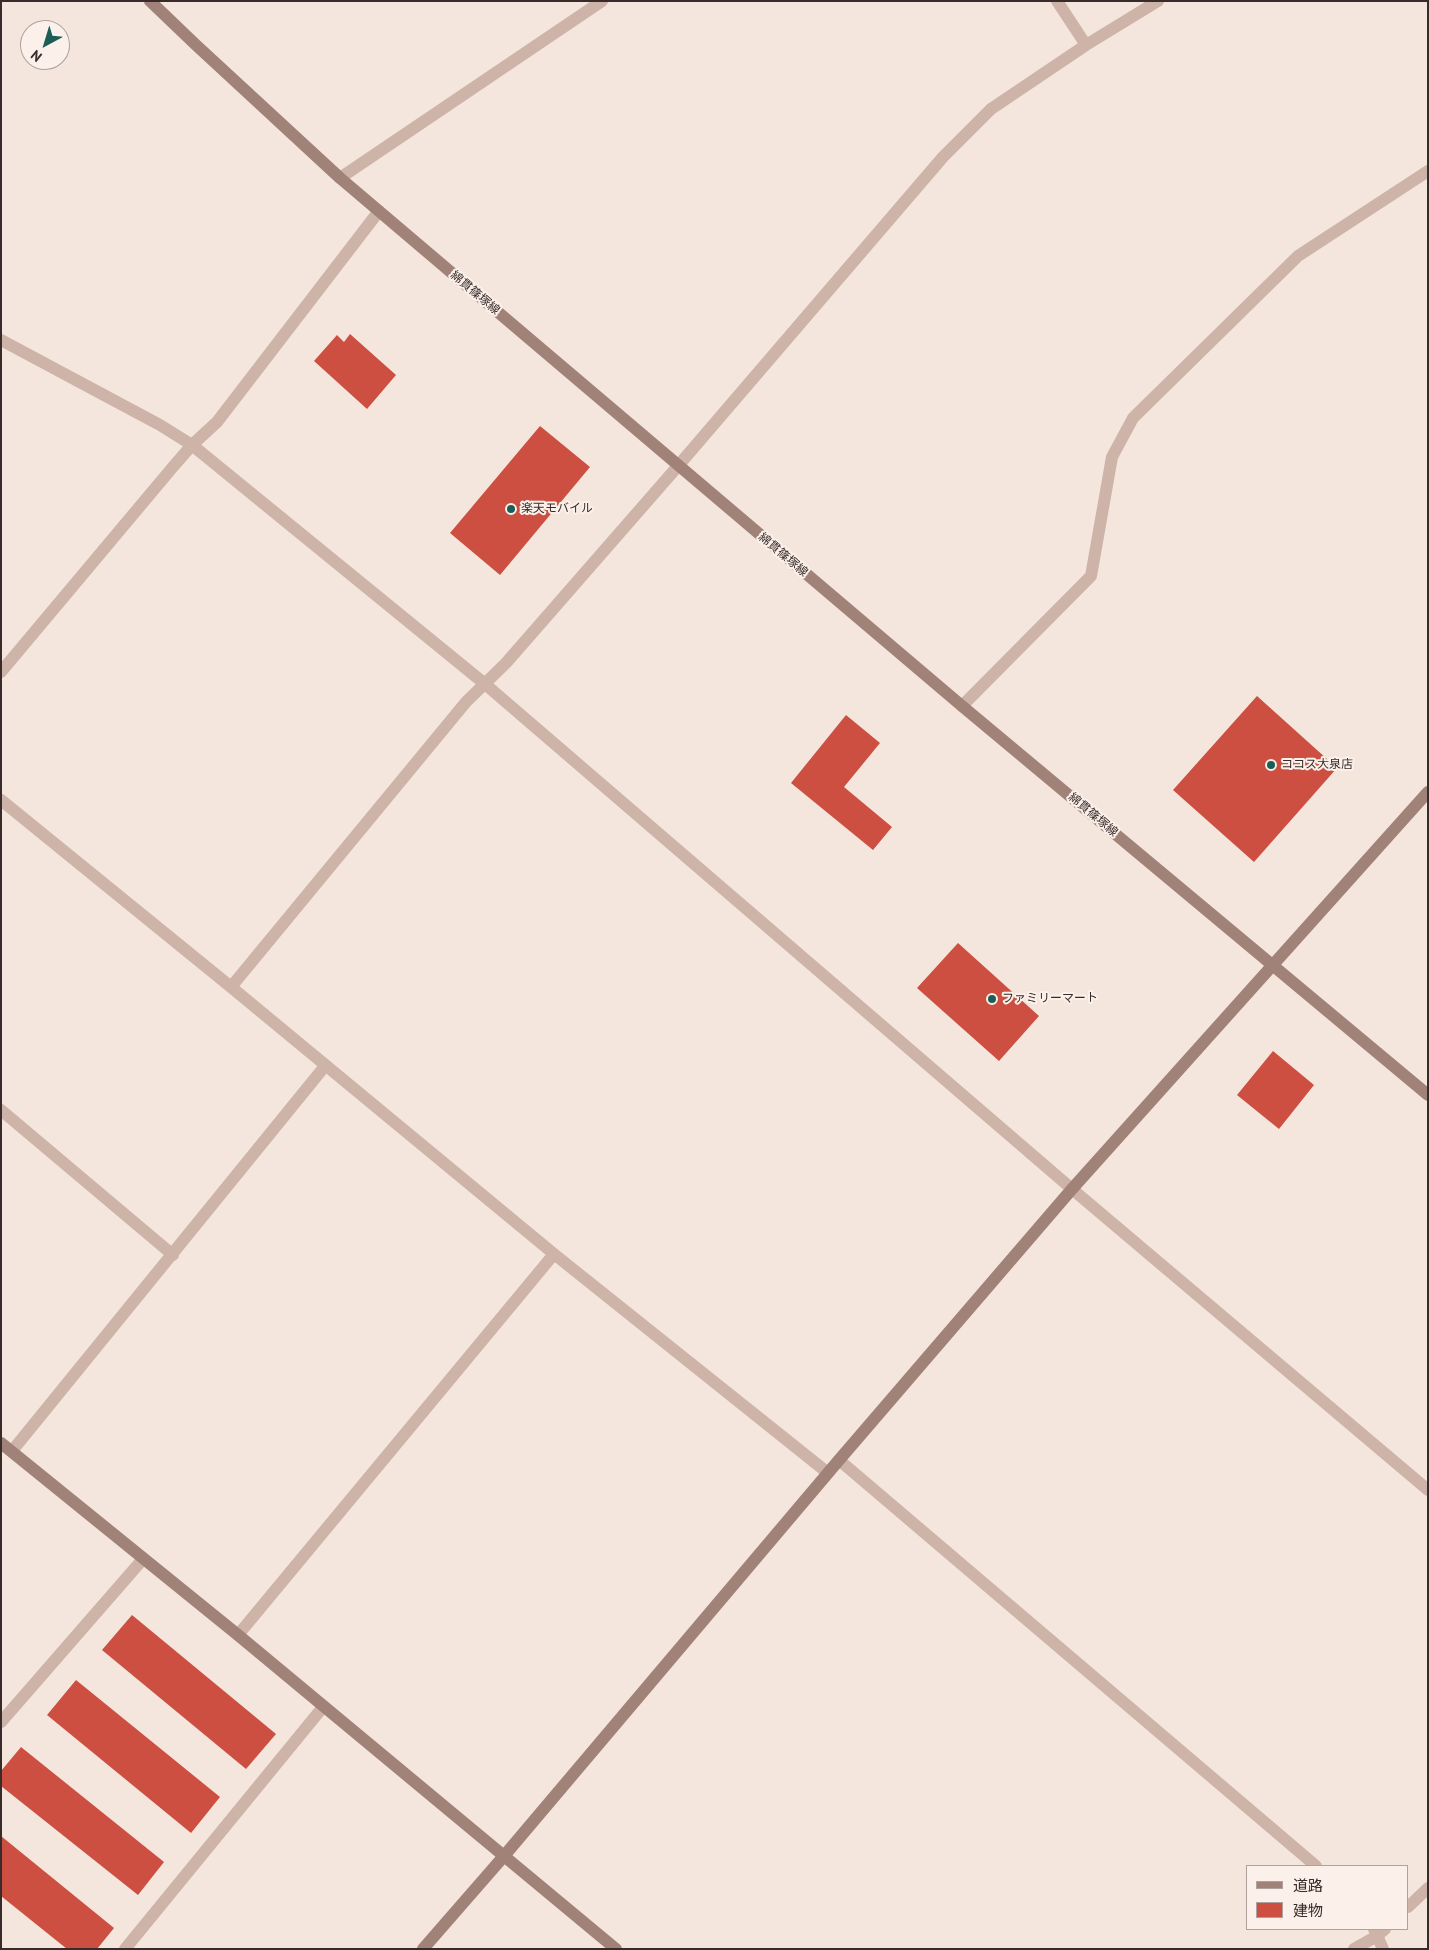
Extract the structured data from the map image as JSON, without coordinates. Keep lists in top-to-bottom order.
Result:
{
  "streets": {
    "street": ["綿貫篠塚線"]
  },
  "places": ["楽天モバイル", "ココス大泉店", "ファミリーマート"],
  "legend": ["道路", "建物"],
  "north": "bottom left"
}
